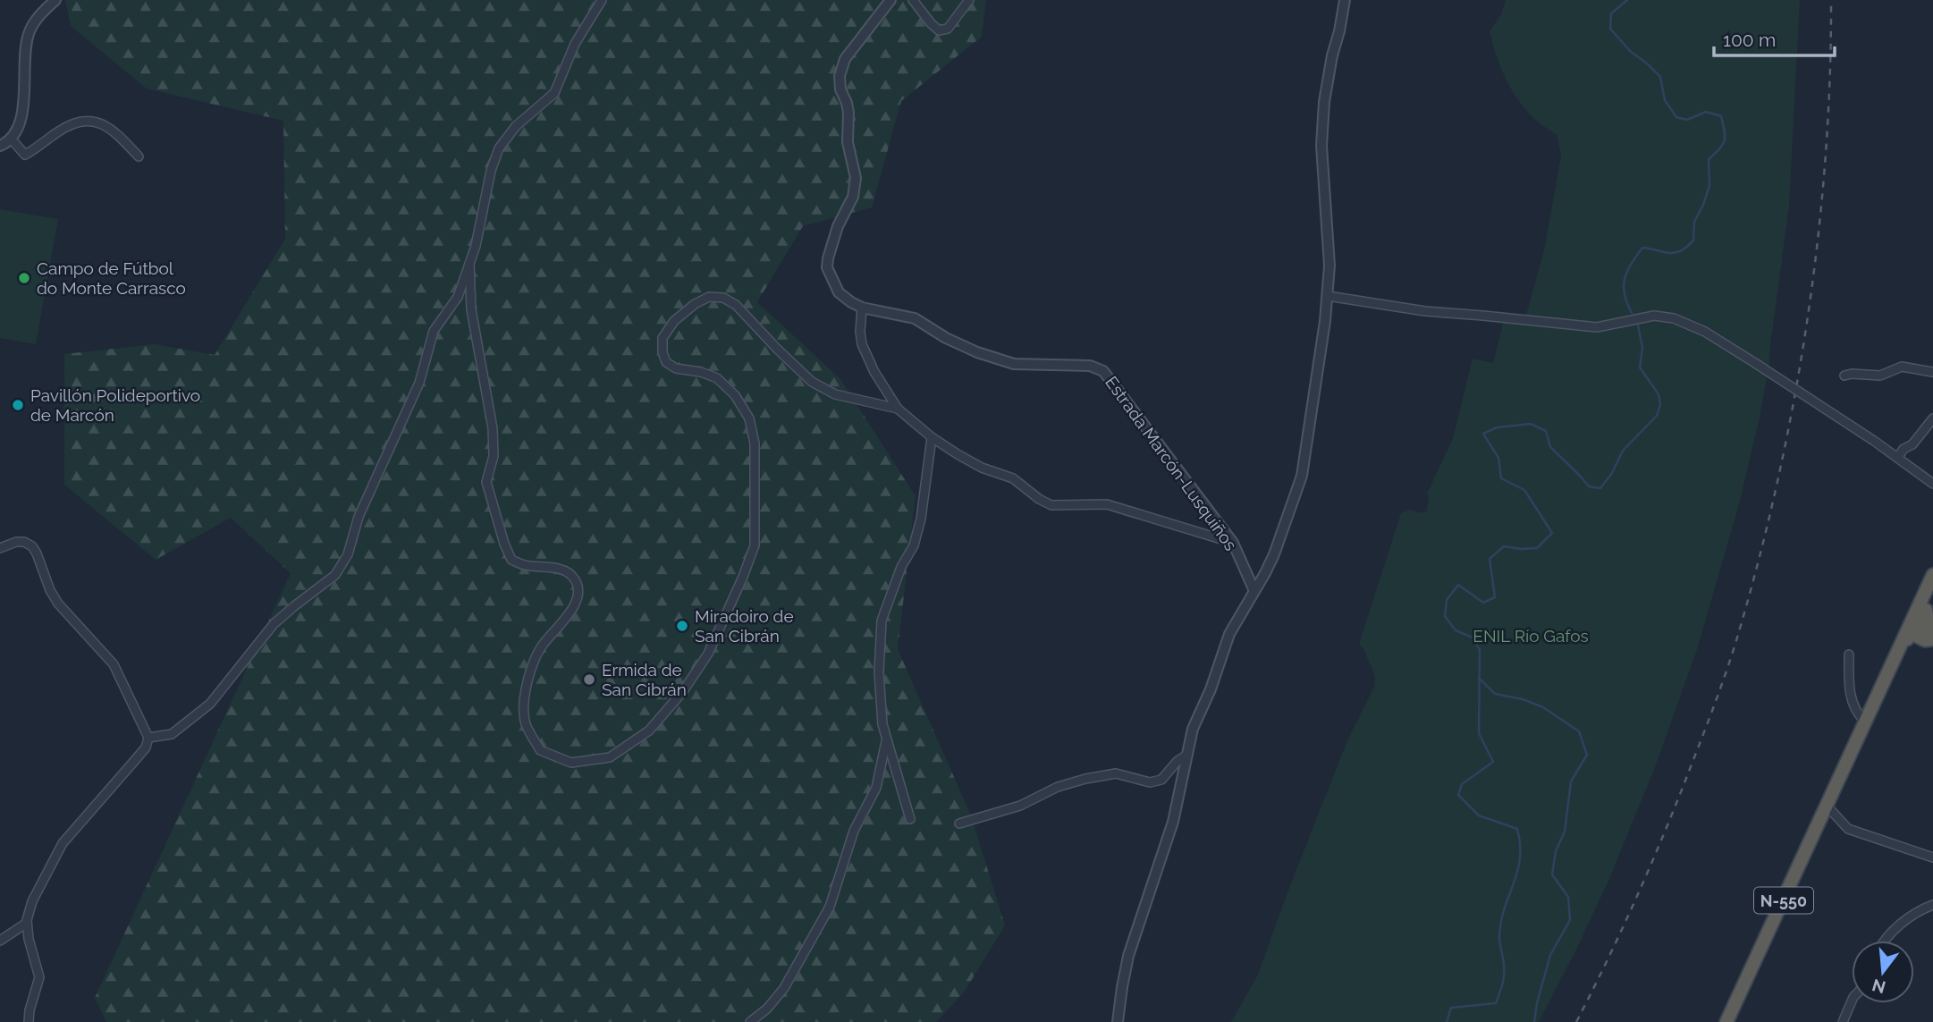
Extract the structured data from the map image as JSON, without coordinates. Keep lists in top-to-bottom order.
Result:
{
  "streets": {
    "highway": ["N-550"],
    "street": ["Estrada Marcón-Lusquiños"]
  },
  "parks": ["ENIL Río Gafos"],
  "places": [
    "Campo de Fútbol do Monte Carrasco",
    "Pavillón Polideportivo de Marcón",
    "Miradoiro de San Cibrán",
    "Ermida de San Cibrán"
  ],
  "scale_bar": "100 m",
  "north": "bottom"
}
